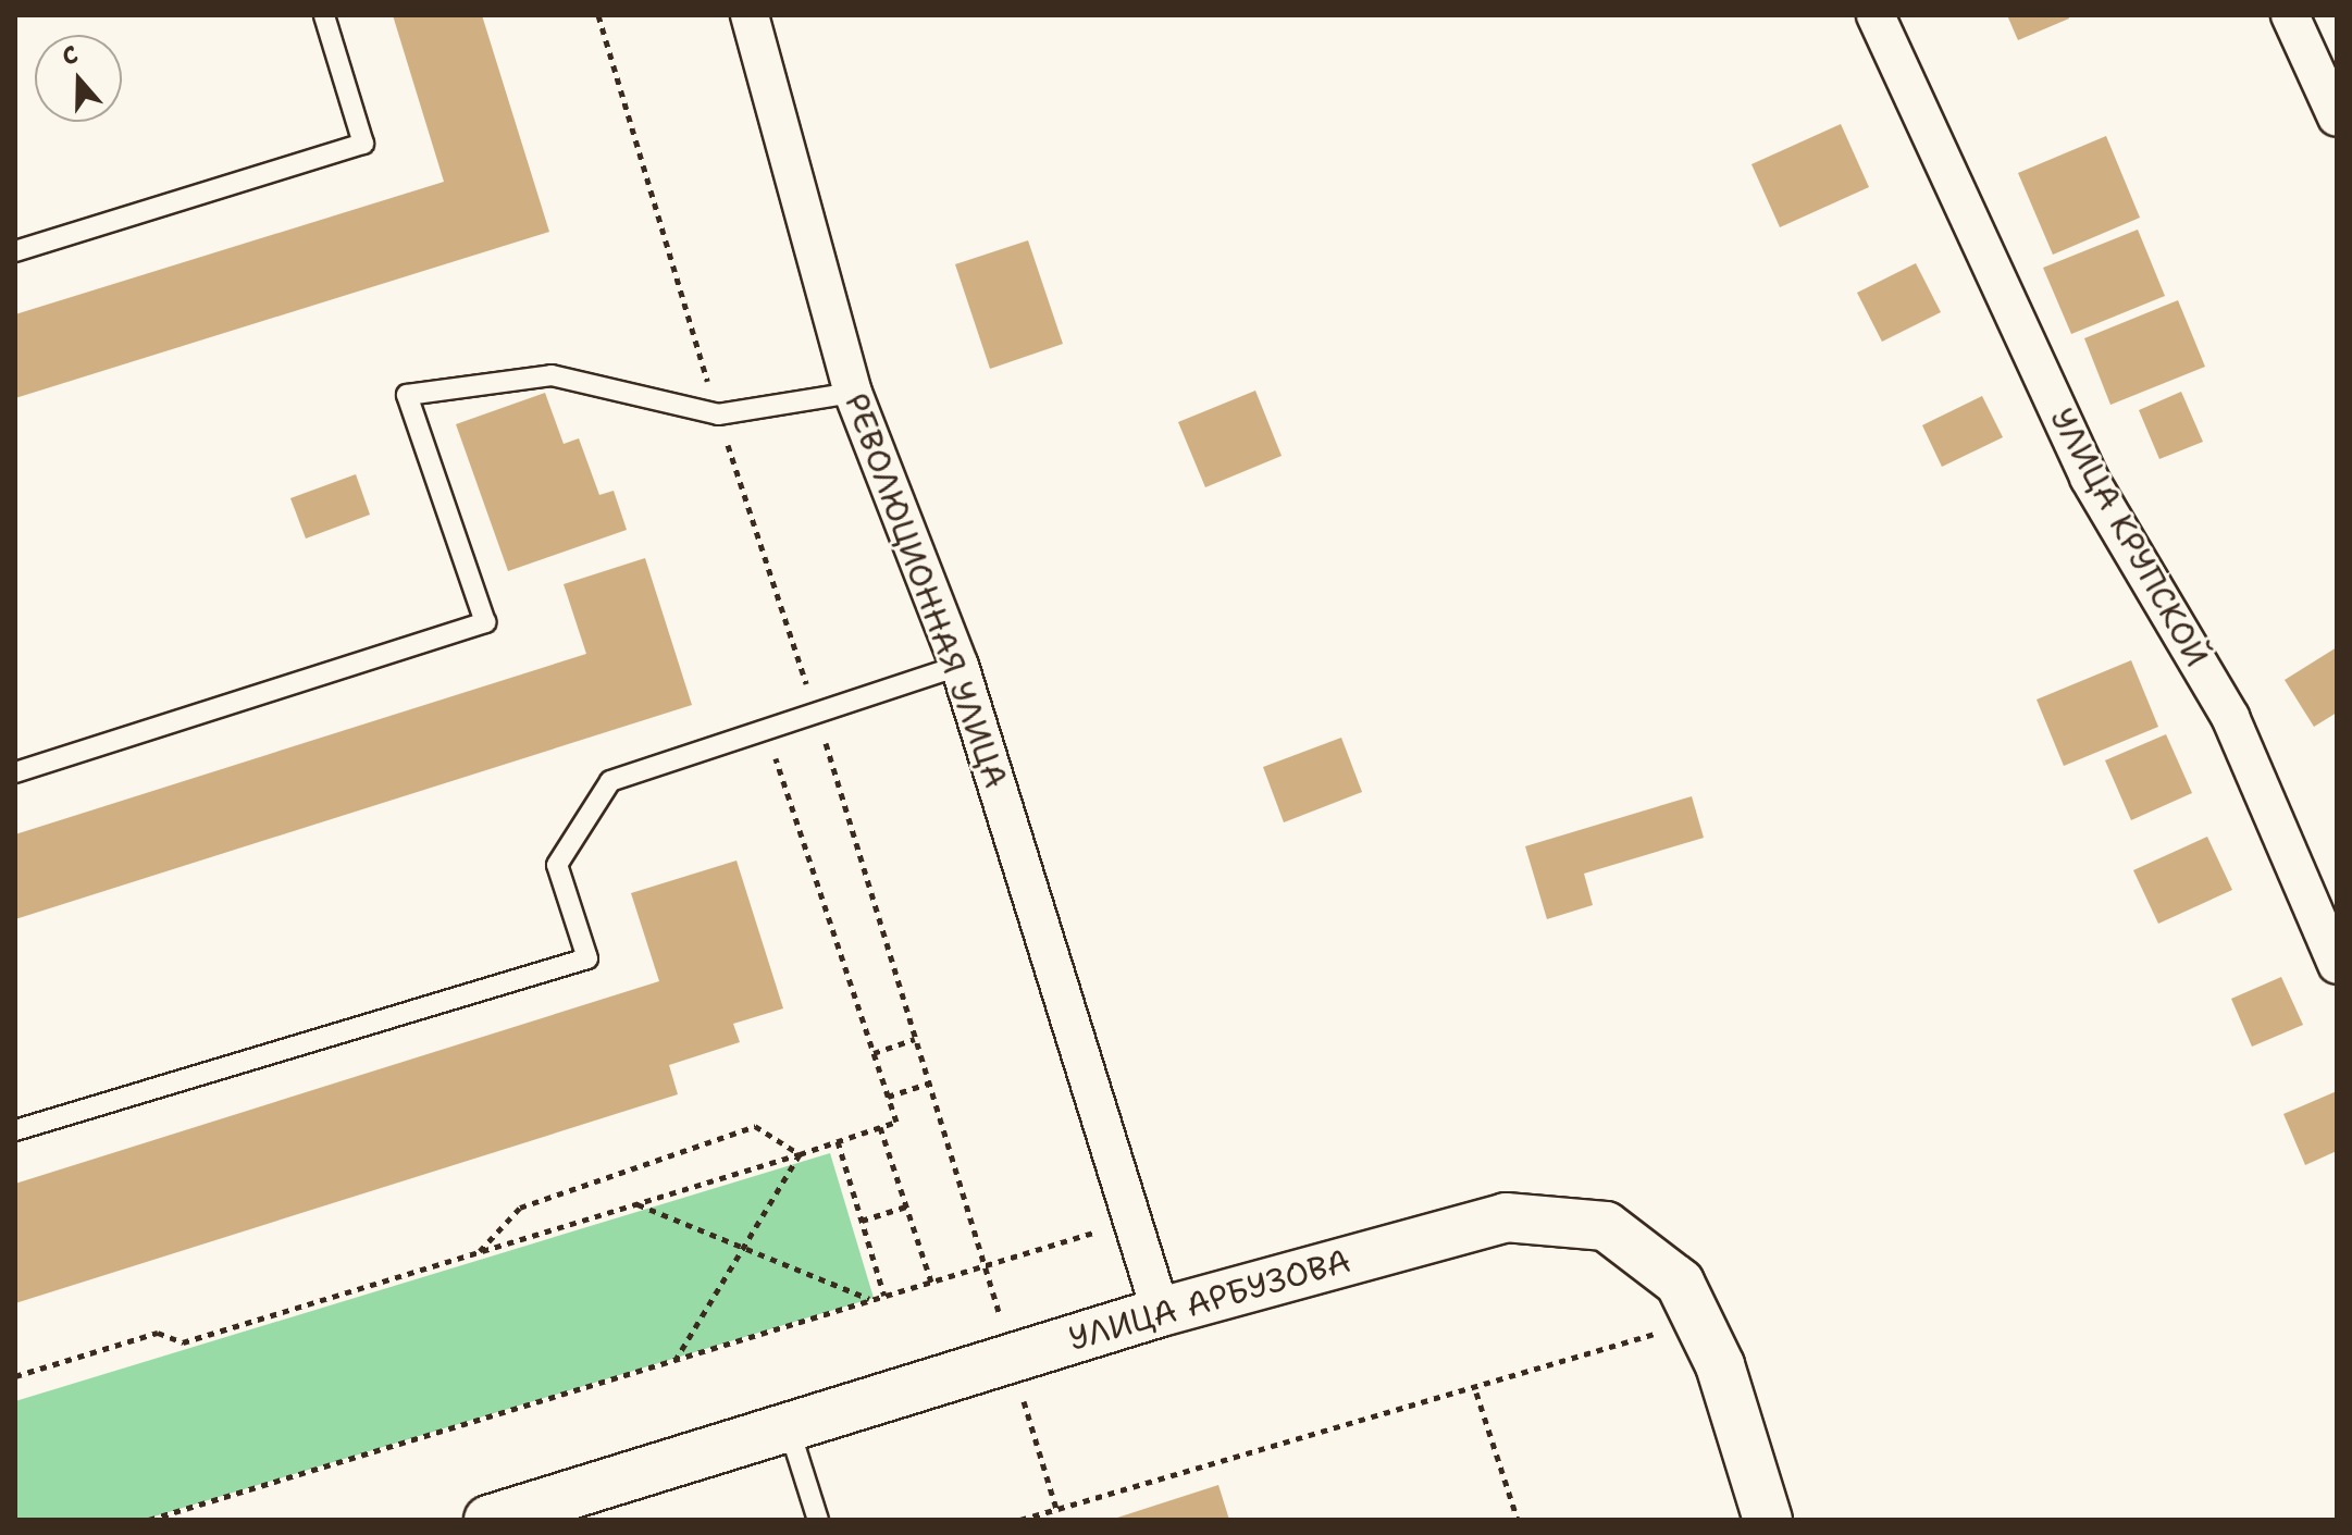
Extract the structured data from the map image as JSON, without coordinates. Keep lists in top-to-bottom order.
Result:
{
  "streets": {
    "street": ["УЛИЦА КРУПСКОЙ", "РЕВОЛЮЦИОННАЯ УЛИЦА", "УЛИЦА АРБУЗОВА"]
  },
  "crossings": [
    ["РЕВОЛЮЦИОННАЯ УЛИЦА", "УЛИЦА АРБУЗОВА"]
  ],
  "north": "top"
}
